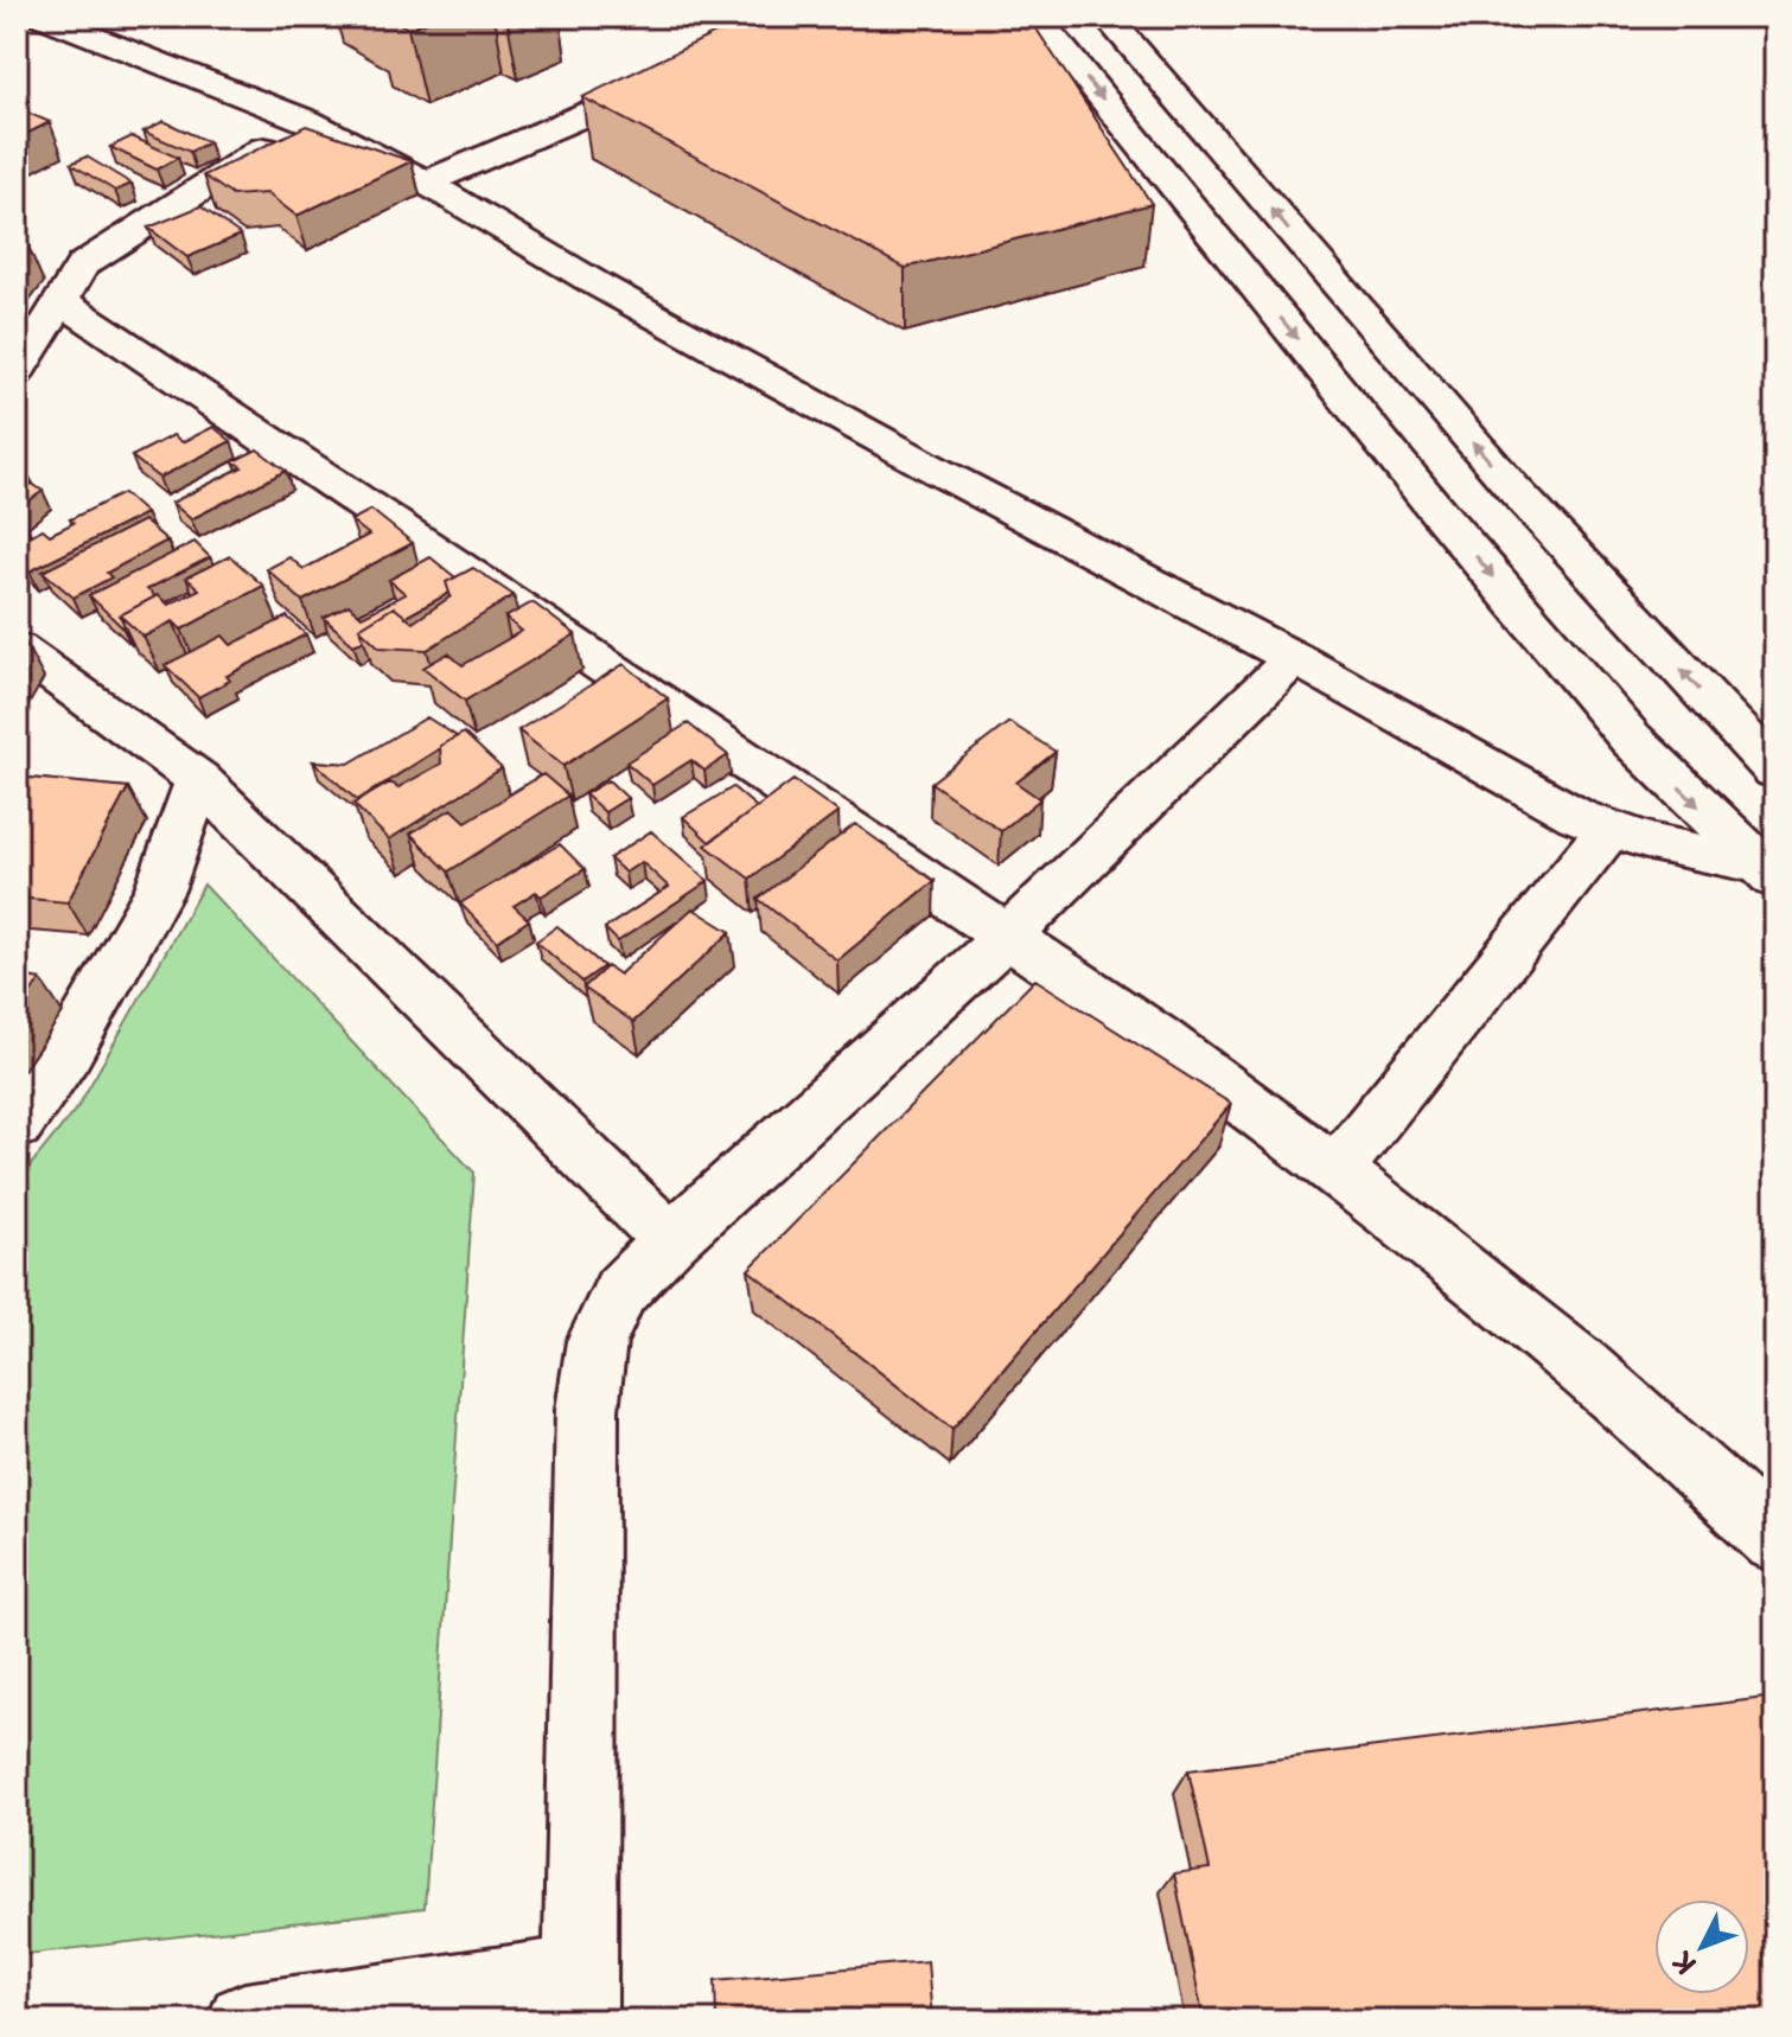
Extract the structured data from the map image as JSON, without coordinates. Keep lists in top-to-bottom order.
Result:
{
  "north": "bottom left"
}
